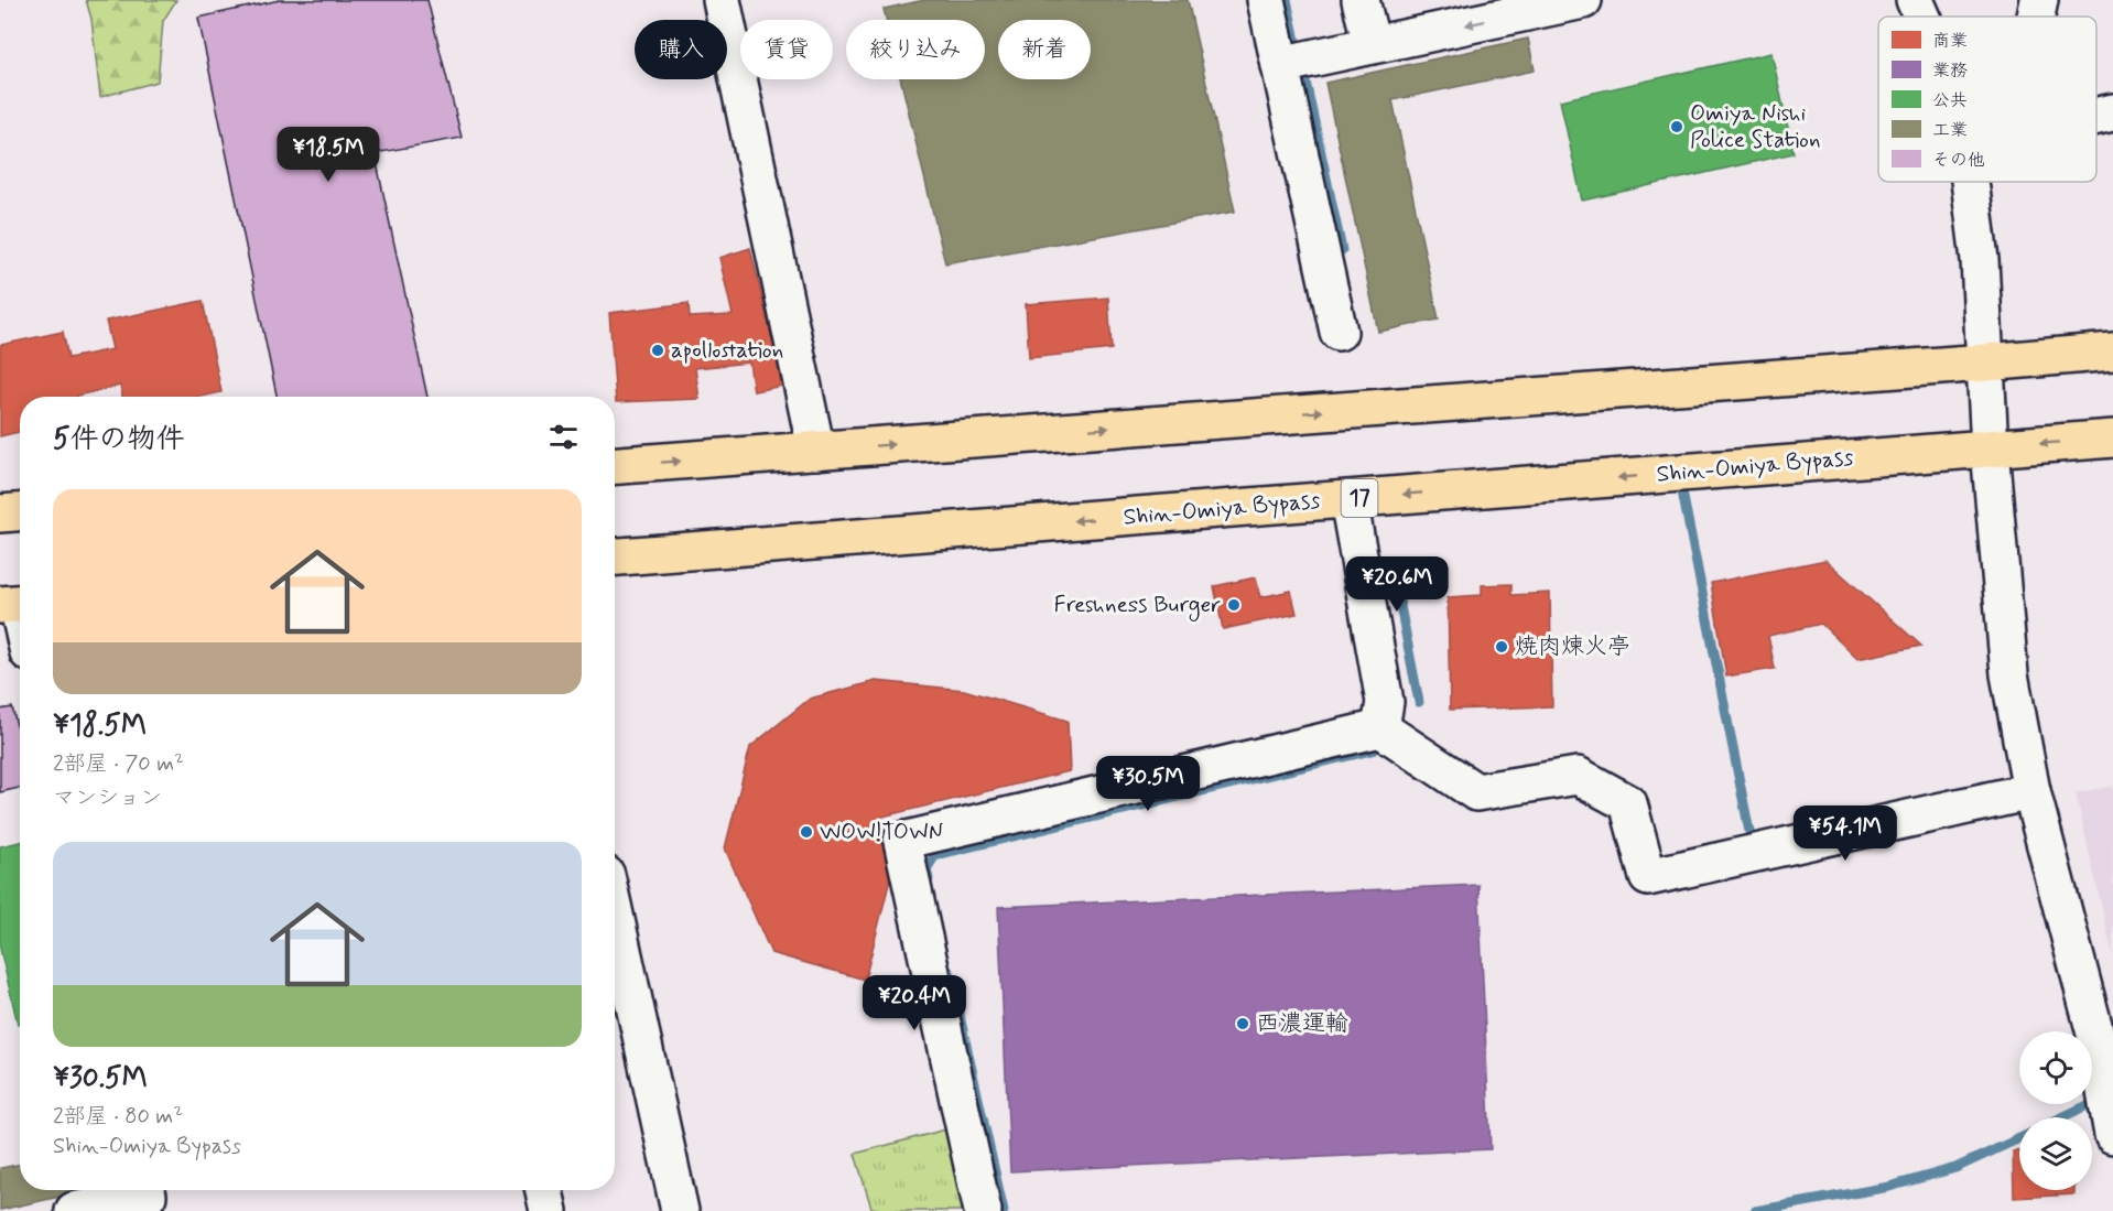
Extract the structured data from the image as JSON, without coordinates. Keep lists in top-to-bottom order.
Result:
{
  "streets": {
    "highway": ["Shin-Omiya Bypass", "17"]
  },
  "places": [
    "Omiya Nishi Police Station",
    "apollostation",
    "Freshness Burger",
    "焼肉煉火亭",
    "WOW!TOWN",
    "西濃運輸"
  ],
  "legend": [
    "商業",
    "業務",
    "公共",
    "工業",
    "その他"
  ],
  "page": {
    "chip": [
      "購入",
      "賃貸",
      "絞り込み",
      "新着"
    ],
    "price": [
      "¥18.5M",
      "¥20.6M",
      "¥30.5M",
      "¥54.1M",
      "¥20.4M"
    ],
    "heading": "5件の物件",
    "list": [
      {
        "name": "¥18.5M",
        "note": "2部屋 · 70 m² · マンション"
      },
      {
        "name": "¥30.5M",
        "note": "2部屋 · 80 m² · Shin-Omiya Bypass"
      }
    ]
  }
}
